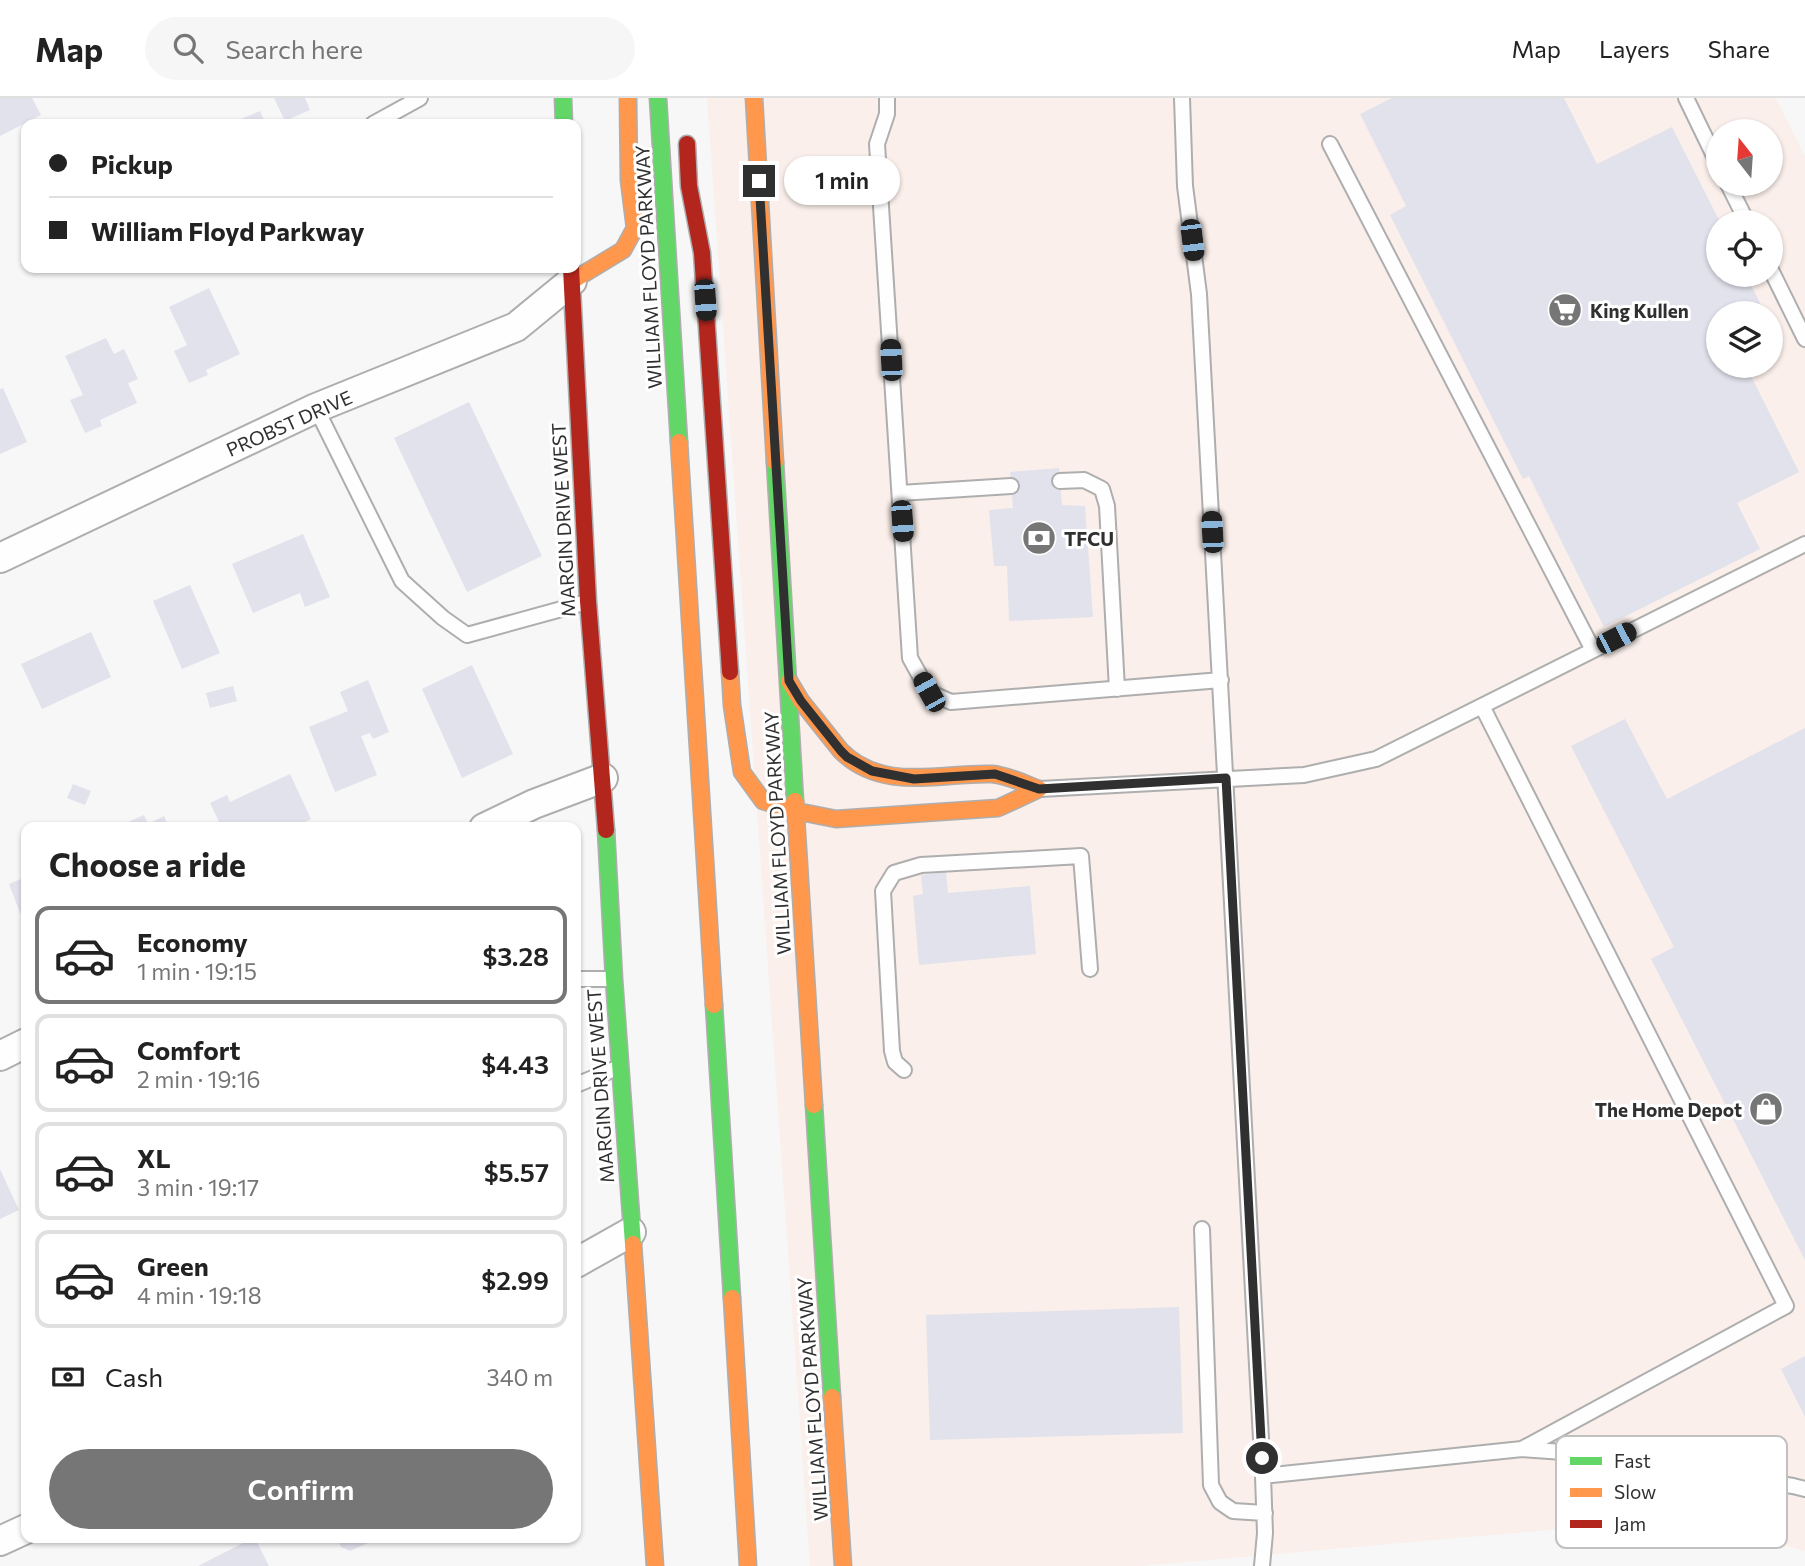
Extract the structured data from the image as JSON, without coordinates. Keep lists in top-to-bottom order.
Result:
{
  "streets": {
    "main road": ["WILLIAM FLOYD PARKWAY", "MARGIN DRIVE WEST"],
    "street": ["PROBST DRIVE"]
  },
  "crossings": [
    ["PROBST DRIVE", "MARGIN DRIVE WEST"]
  ],
  "places": {
    "supermarket": ["King Kullen"],
    "bank": ["TFCU"],
    "shop": ["The Home Depot"]
  },
  "legend": ["Fast", "Slow", "Jam"],
  "north": "top",
  "page": {
    "header": "Map",
    "search": "Search here",
    "nav": ["Map", "Layers", "Share"],
    "banner": ["Pickup", "William Floyd Parkway"],
    "bubble": "1 min",
    "heading": "Choose a ride",
    "list": [
      {
        "name": "Economy",
        "note": "1 min · 19:15",
        "value": "$3.28"
      },
      {
        "name": "Comfort",
        "note": "2 min · 19:16",
        "value": "$4.43"
      },
      {
        "name": "XL",
        "note": "3 min · 19:17",
        "value": "$5.57"
      },
      {
        "name": "Green",
        "note": "4 min · 19:18",
        "value": "$2.99"
      }
    ],
    "pay": ["Cash", "340 m"],
    "buttons": "Confirm"
  }
}
